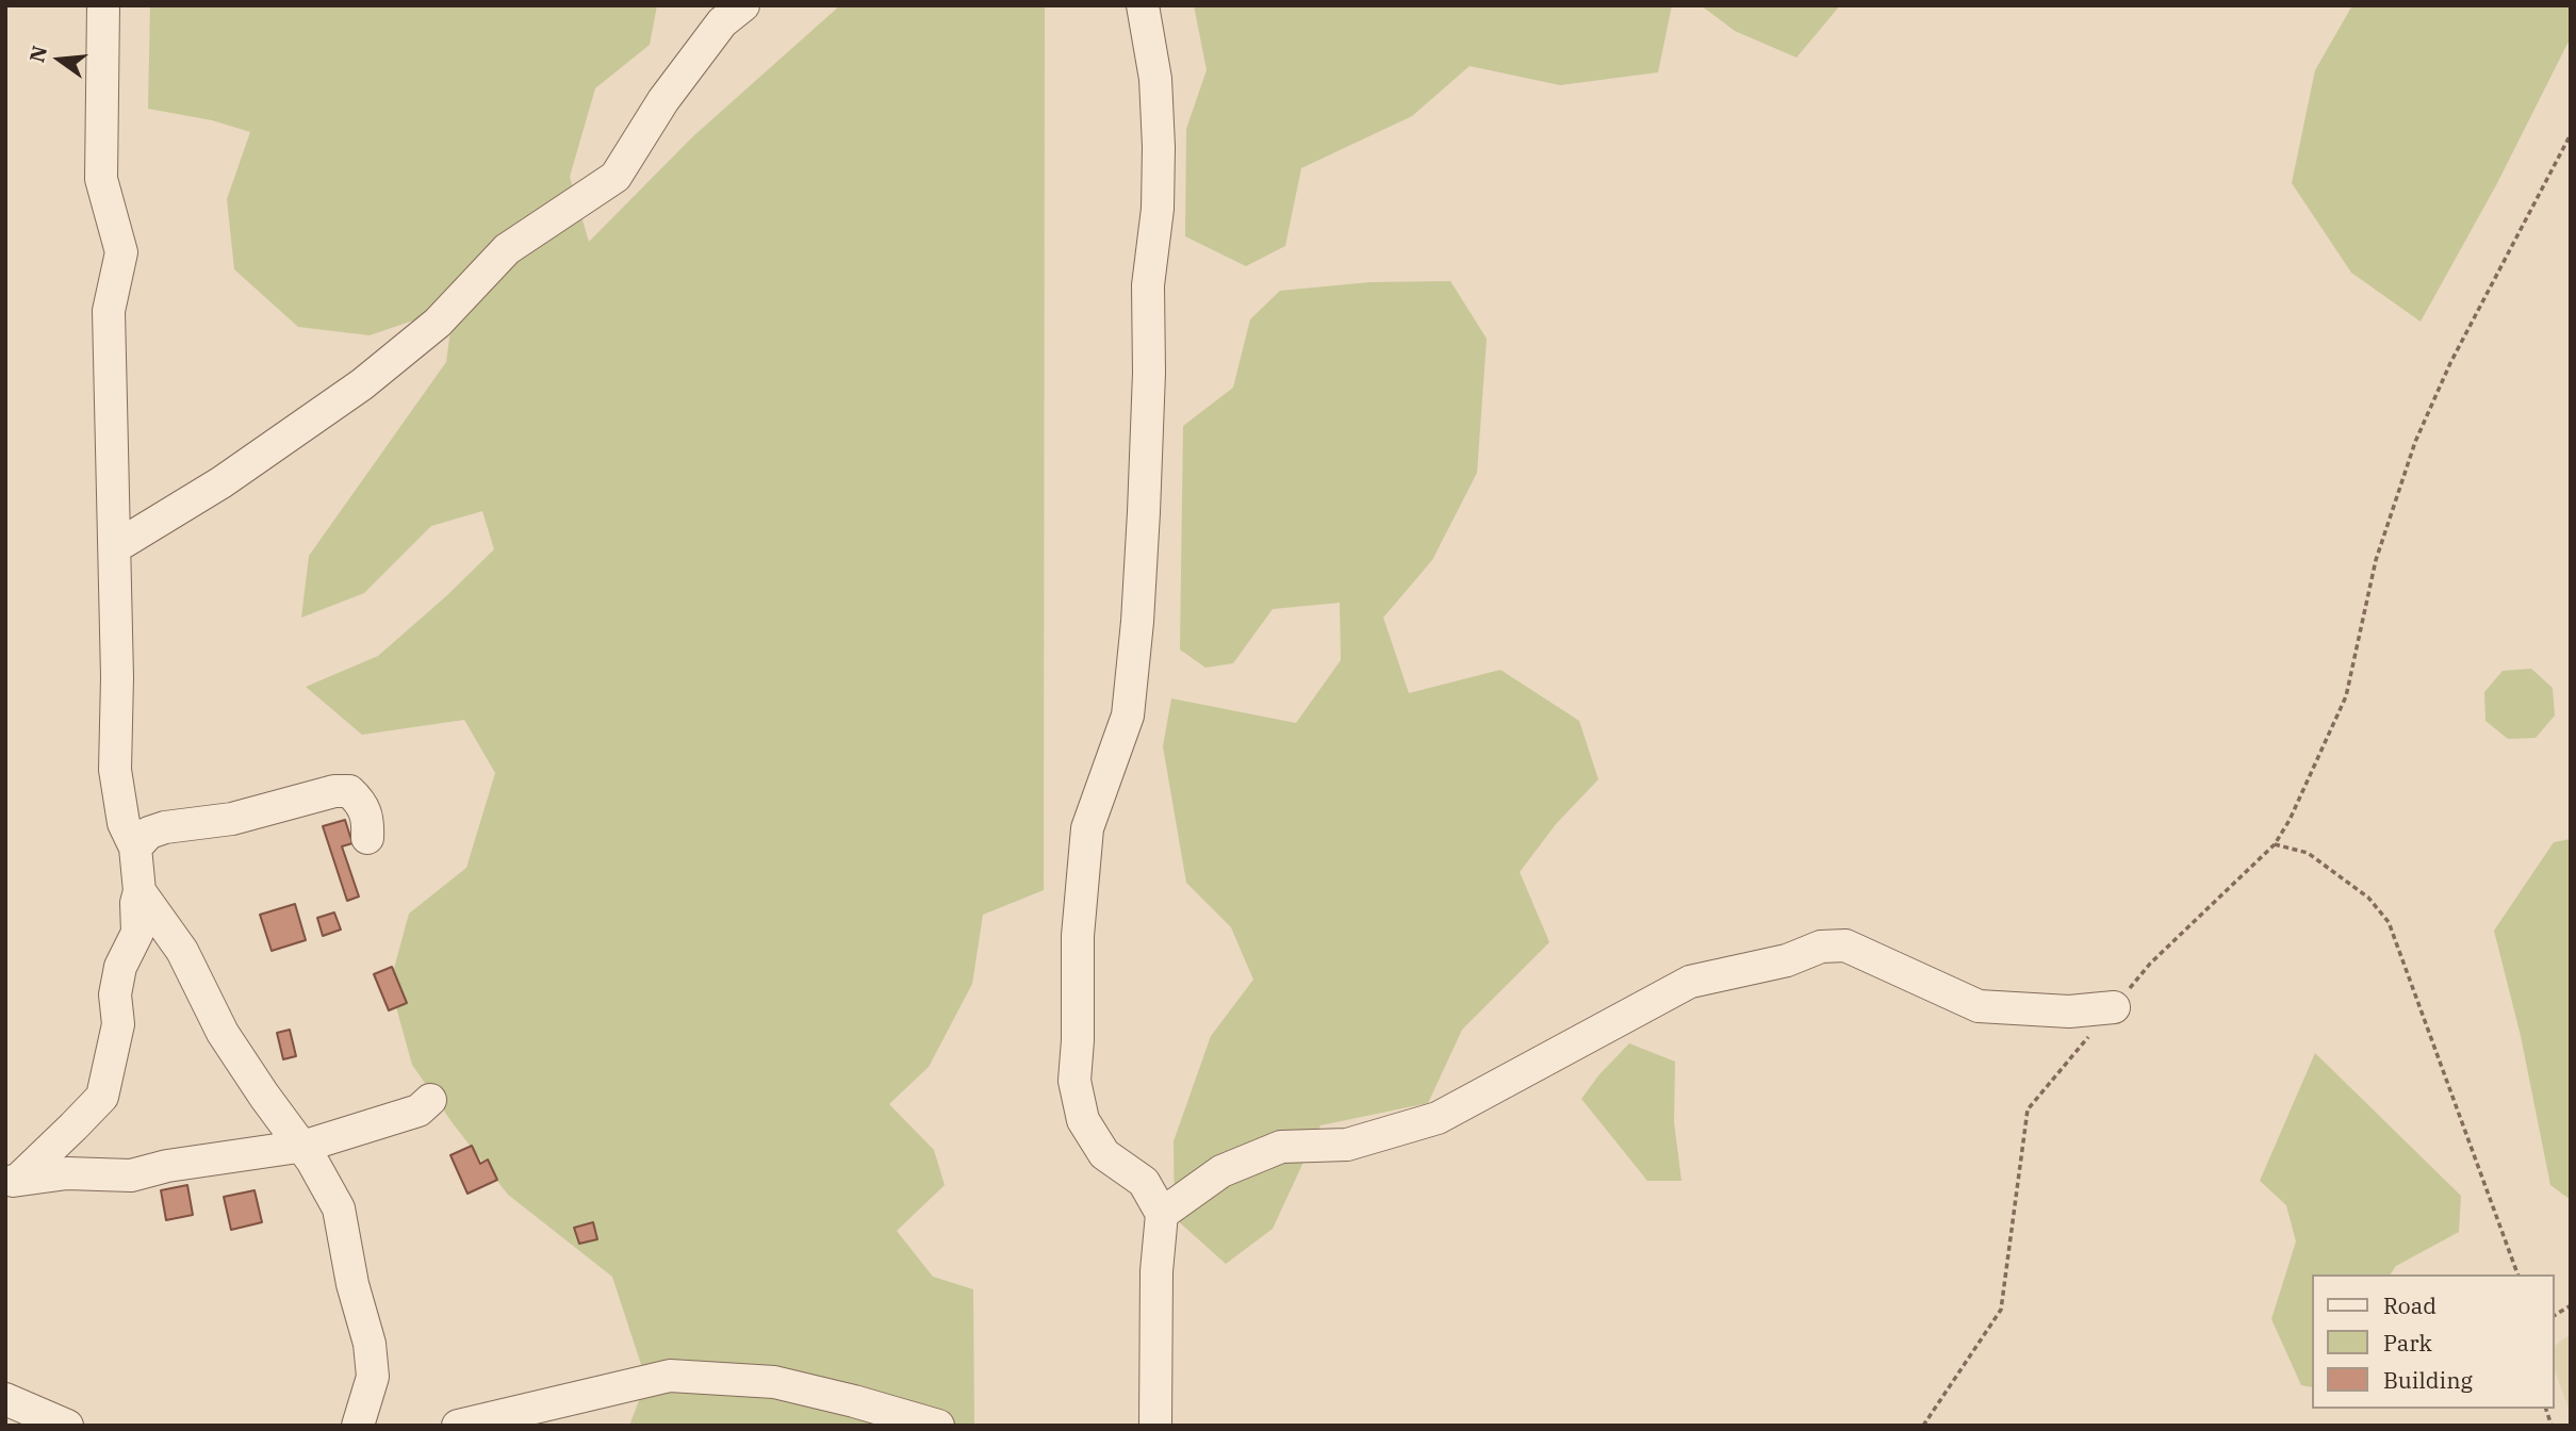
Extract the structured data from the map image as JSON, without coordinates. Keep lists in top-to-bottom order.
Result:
{
  "legend": ["Road", "Park", "Building"],
  "north": "left"
}
